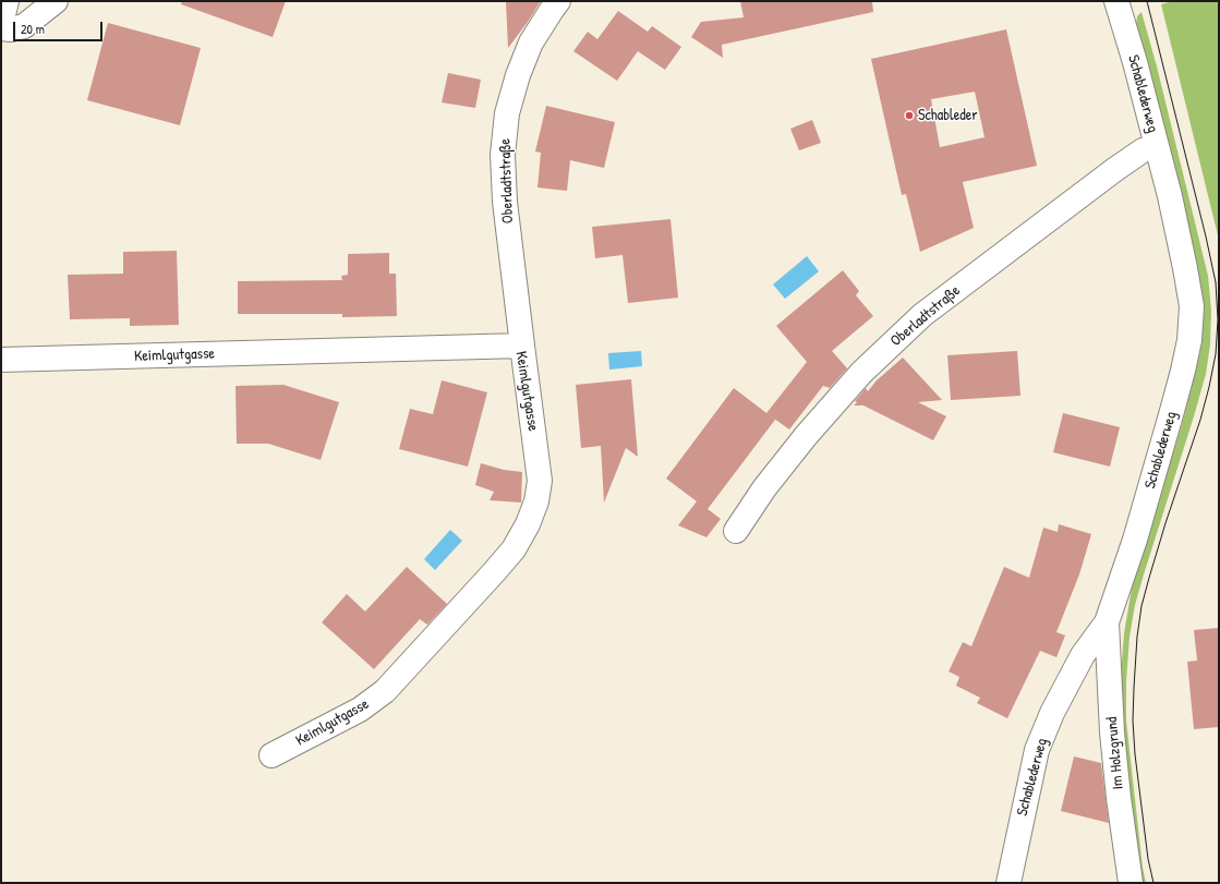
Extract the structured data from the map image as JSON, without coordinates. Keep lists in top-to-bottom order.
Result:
{
  "streets": {
    "street": [
      "Schablederweg",
      "Oberladtstraße",
      "Keimlgutgasse",
      "Im Holzgrund"
    ]
  },
  "crossings": [
    ["Schablederweg", "Oberladtstraße"],
    ["Schablederweg", "Im Holzgrund"],
    ["Oberladtstraße", "Keimlgutgasse"]
  ],
  "places": ["Schableder"],
  "scale_bar": "20 m"
}
